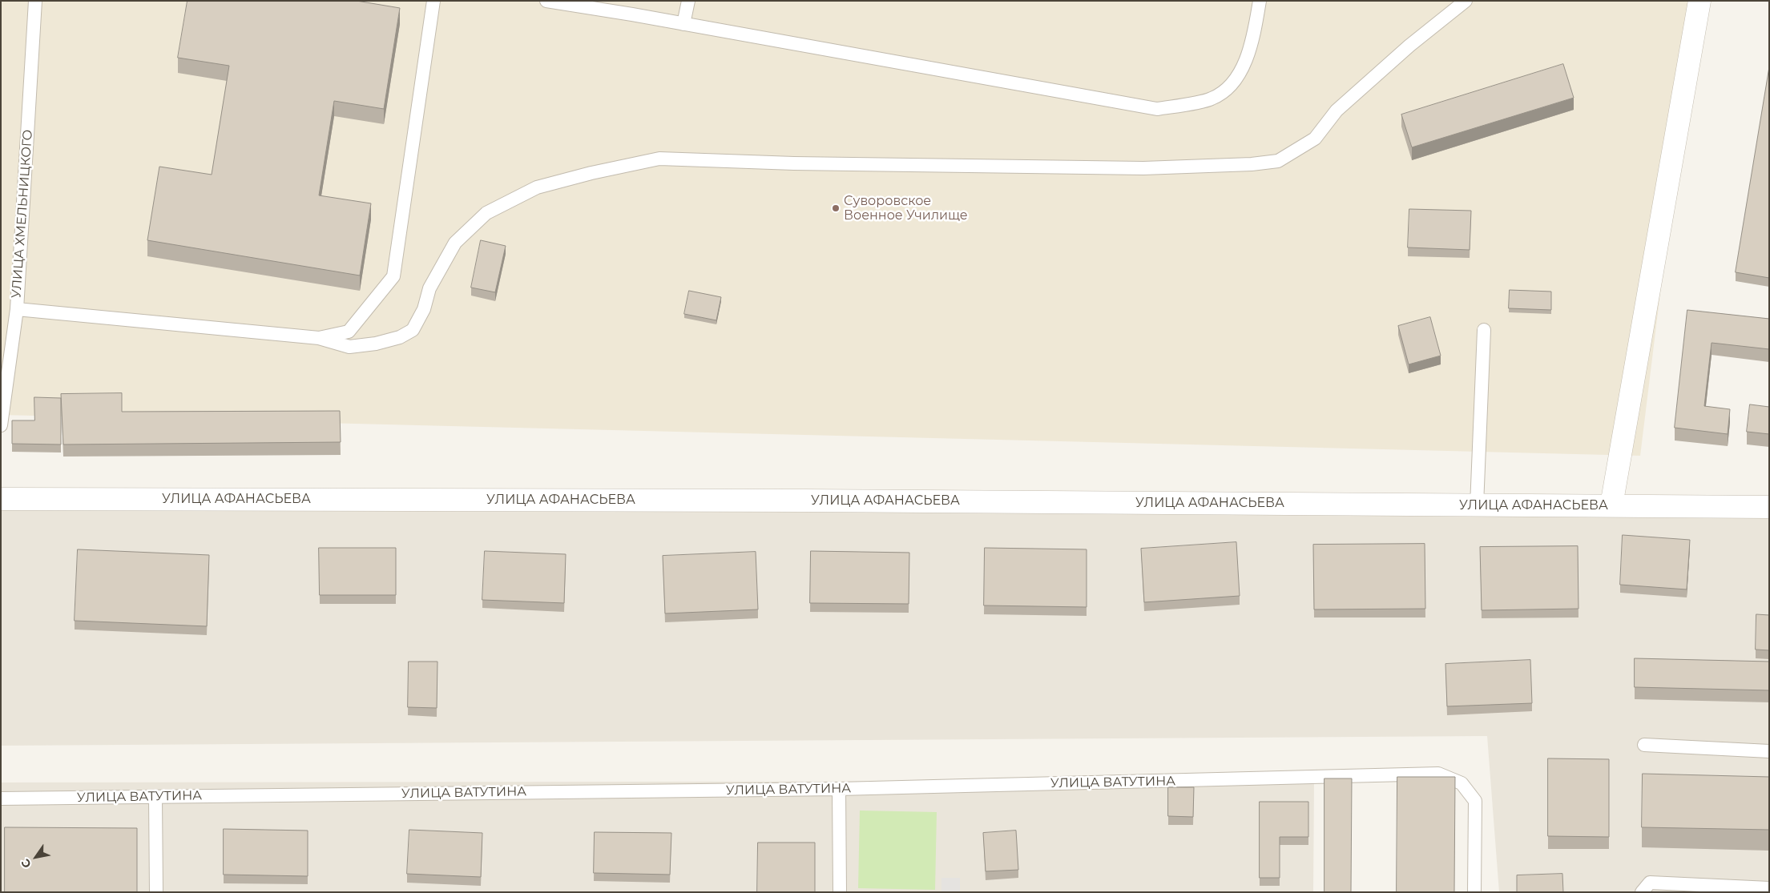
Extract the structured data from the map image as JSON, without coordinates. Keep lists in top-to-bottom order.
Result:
{
  "streets": {
    "street": ["УЛИЦА АФАНАСЬЕВА"],
    "lane": ["УЛИЦА ХМЕЛЬНИЦКОГО", "УЛИЦА ВАТУТИНА"]
  },
  "places": ["Суворовское Военное Училище"],
  "north": "bottom left"
}
